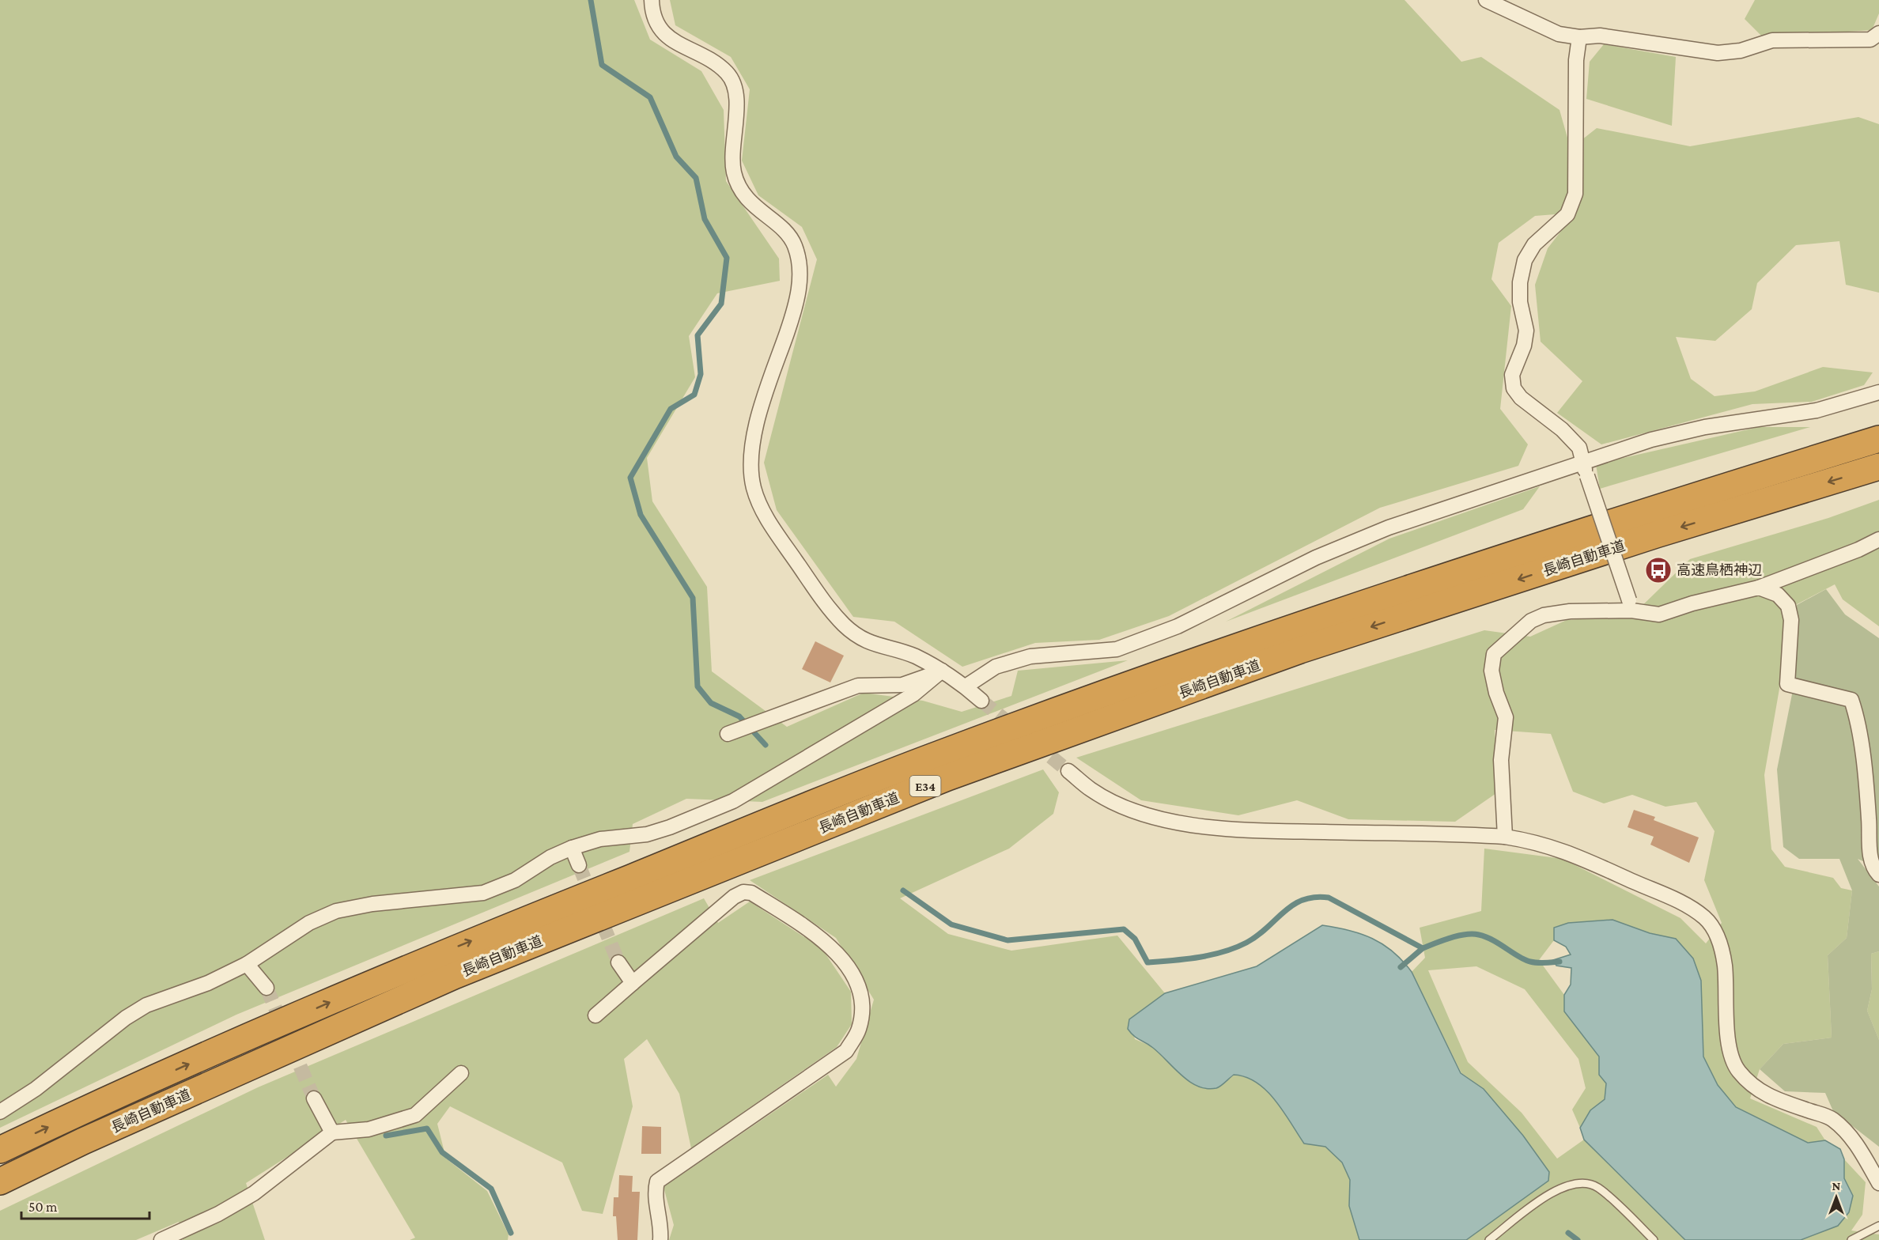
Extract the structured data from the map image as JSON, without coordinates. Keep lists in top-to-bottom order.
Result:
{
  "streets": {
    "highway": ["長崎自動車道", "E34"]
  },
  "places": {
    "bus stop": ["高速鳥栖神辺"]
  },
  "scale_bar": "50 m",
  "north": "top"
}
